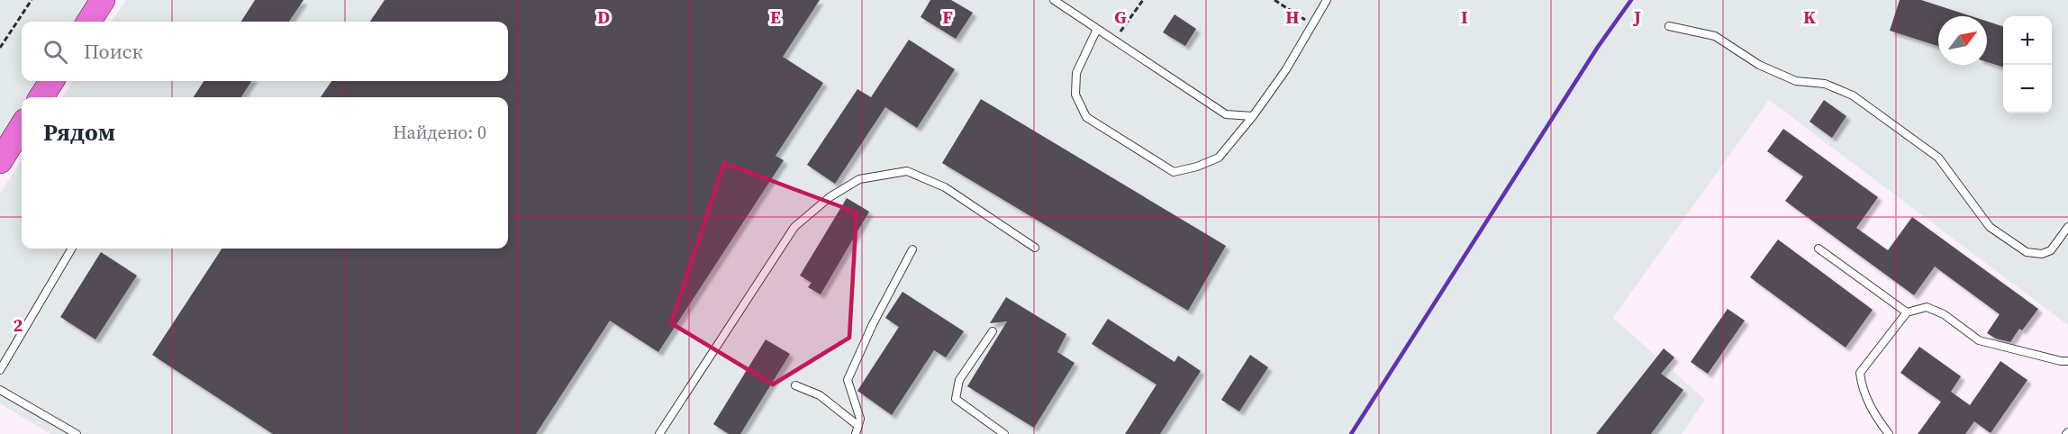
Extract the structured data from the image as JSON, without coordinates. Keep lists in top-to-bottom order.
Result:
{
  "north": "top right",
  "page": {
    "map_buttons": ["+", "−"],
    "search": "Поиск",
    "heading": ["Рядом", "Найдено: 0"]
  },
  "grid": {
    "columns": [
      "D",
      "E",
      "F",
      "G",
      "H",
      "I",
      "J",
      "K"
    ],
    "rows": ["2"]
  }
}
